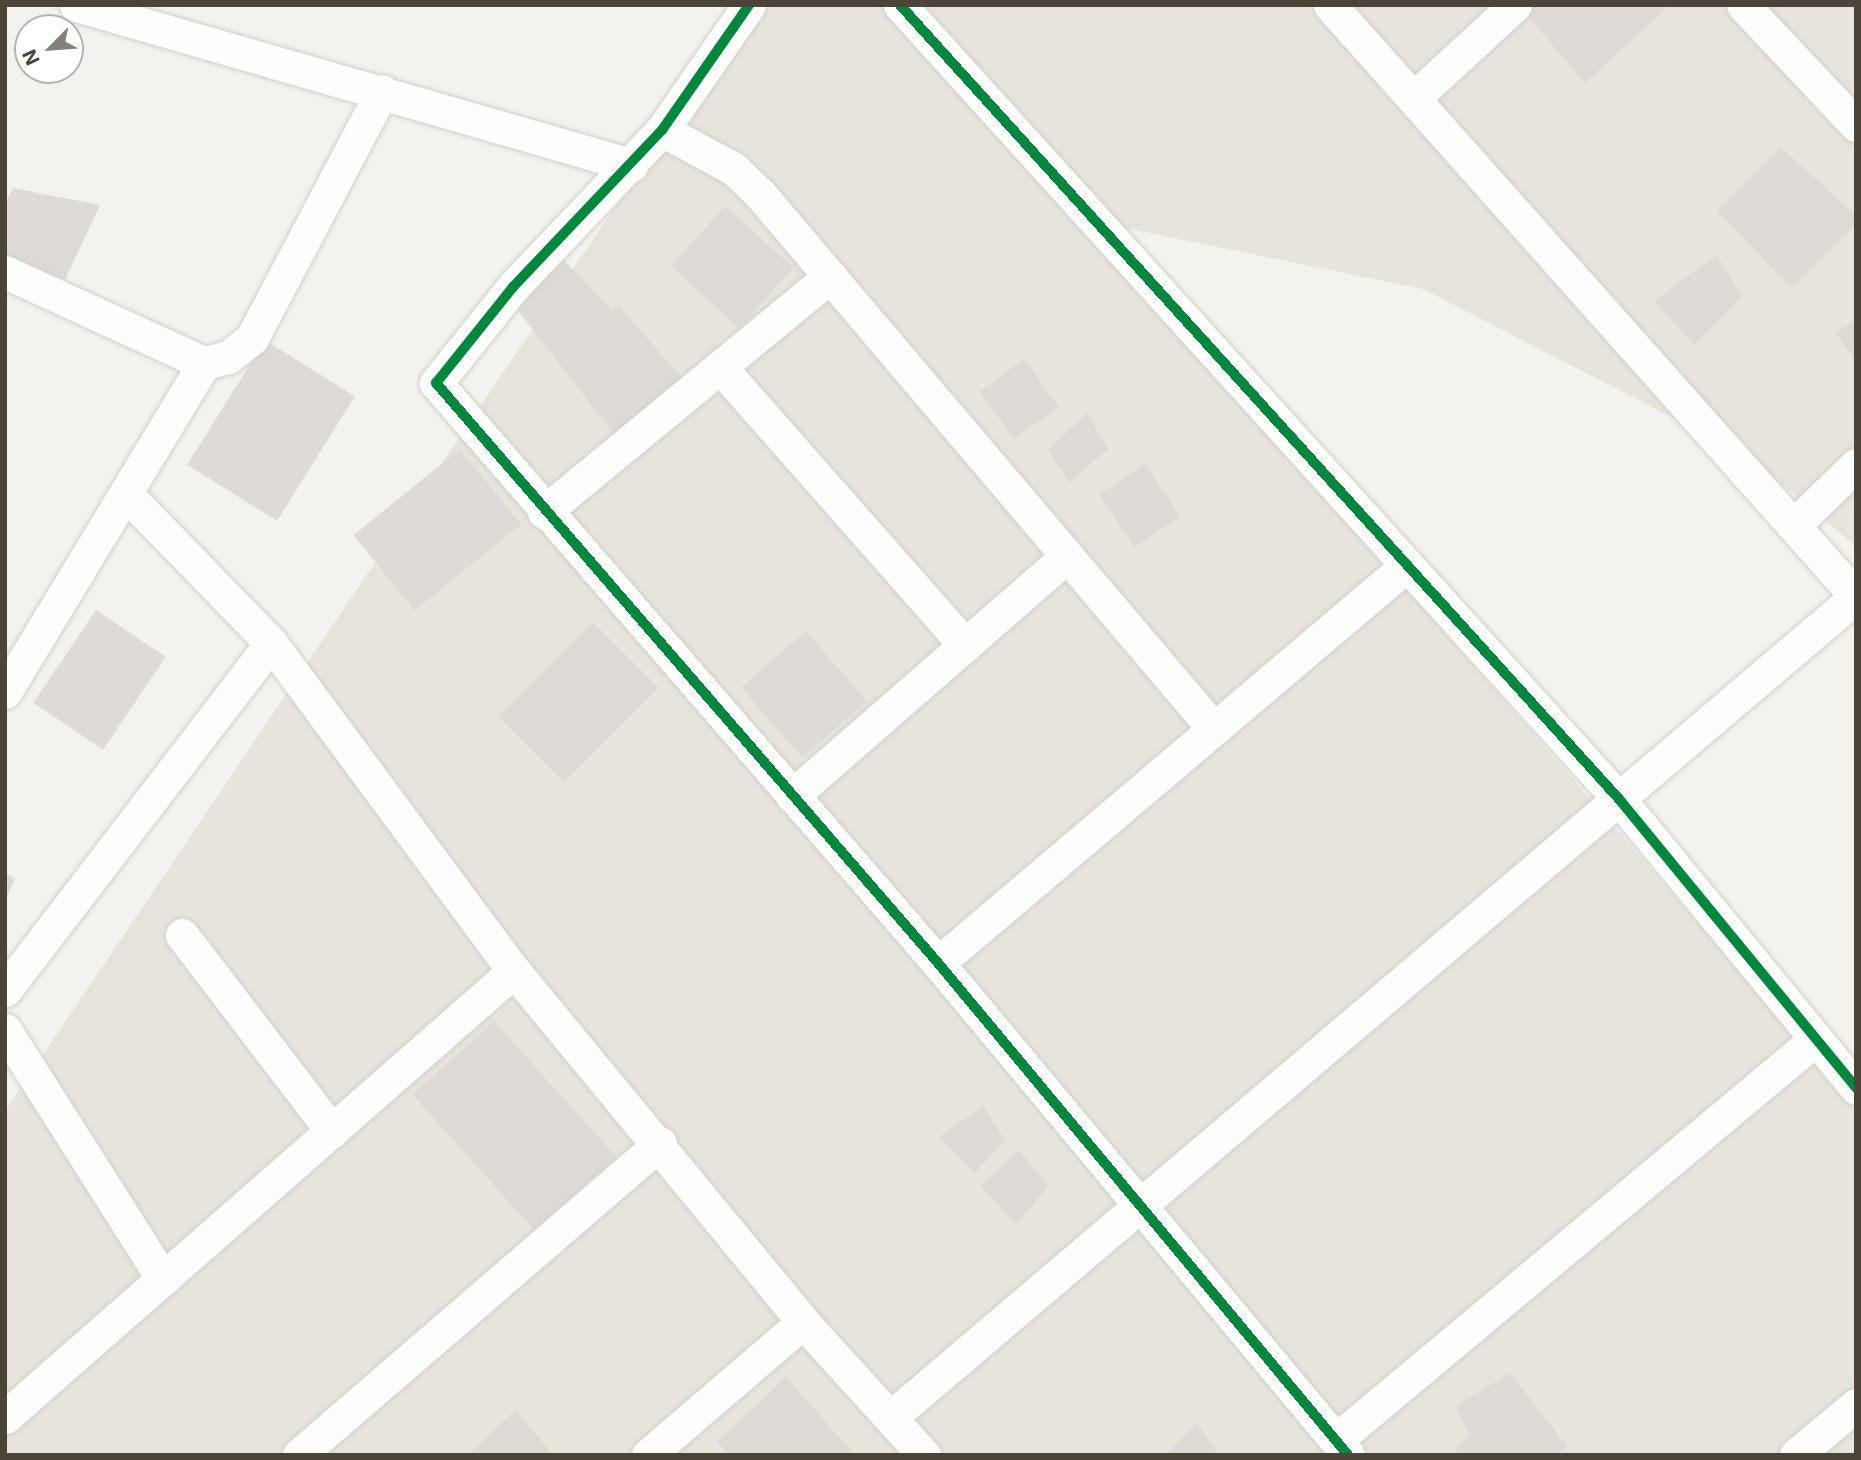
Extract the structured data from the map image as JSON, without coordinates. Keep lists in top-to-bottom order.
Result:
{
  "north": "bottom left"
}
